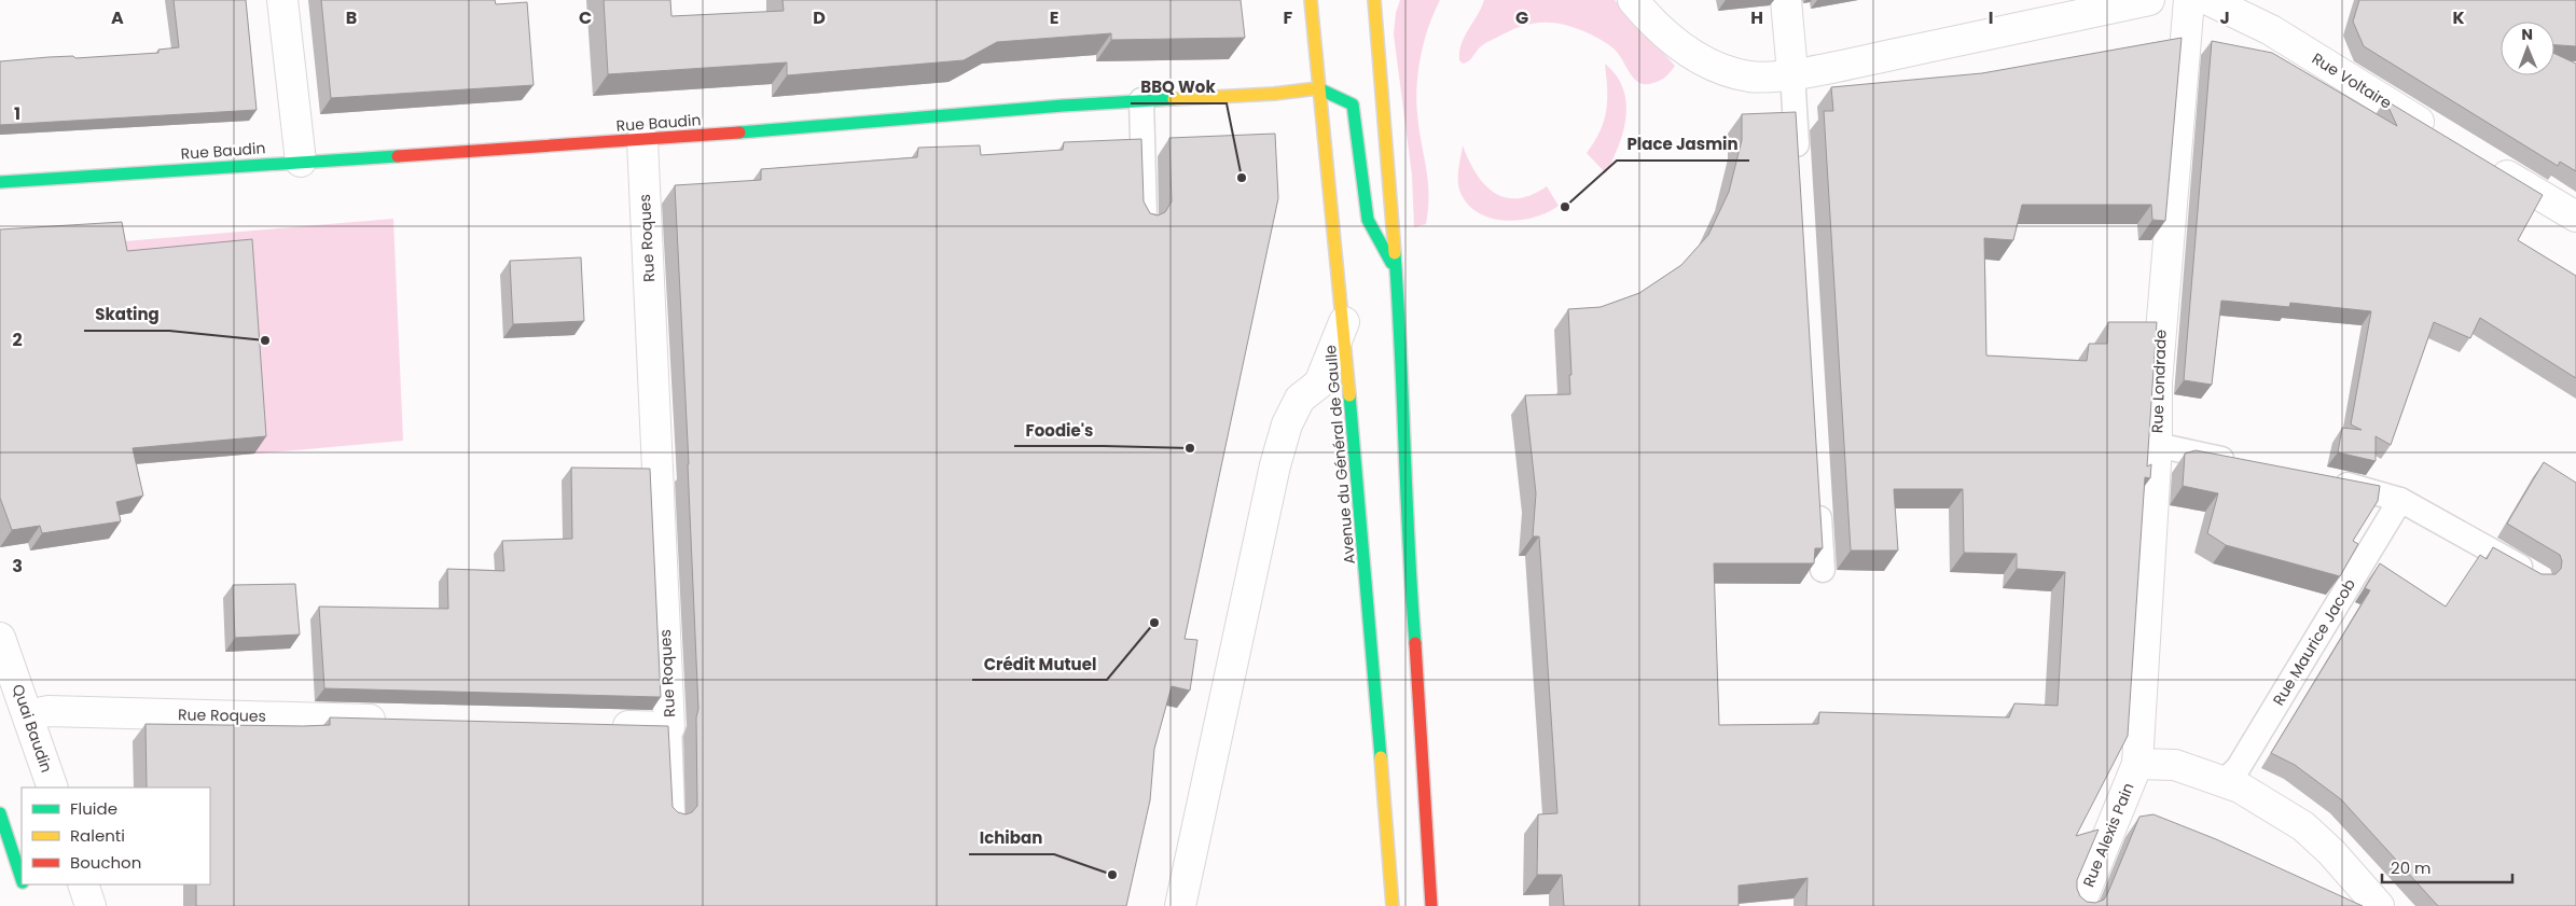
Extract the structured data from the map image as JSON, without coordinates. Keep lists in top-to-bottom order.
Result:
{
  "streets": {
    "main road": ["Rue Baudin", "Avenue du Général de Gaulle"],
    "street": [
      "Rue Voltaire",
      "Rue Roques",
      "Rue Londrade",
      "Quai Baudin",
      "Rue Alexis Pain"
    ],
    "lane": ["Rue Maurice Jacob"]
  },
  "crossings": [
    ["Rue Baudin", "Rue Roques"],
    ["Rue Baudin", "Avenue du Général de Gaulle"],
    ["Rue Roques", "Quai Baudin"],
    ["Rue Londrade", "Rue Alexis Pain"]
  ],
  "places": [
    "BBQ Wok",
    "Place Jasmin",
    "Skating",
    "Foodie's",
    "Crédit Mutuel",
    "Ichiban"
  ],
  "legend": ["Fluide", "Ralenti", "Bouchon"],
  "scale_bar": "20 m",
  "north": "top",
  "grid": {
    "columns": [
      "A",
      "B",
      "C",
      "D",
      "E",
      "F",
      "G",
      "H",
      "I",
      "J",
      "K"
    ],
    "rows": ["1", "2", "3"]
  }
}
